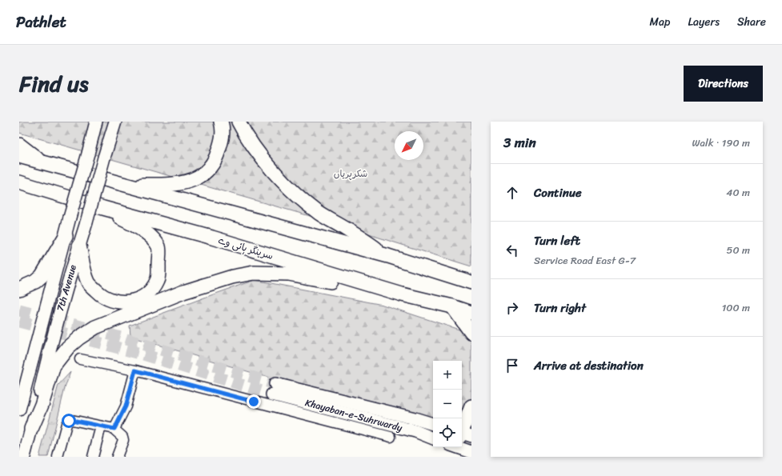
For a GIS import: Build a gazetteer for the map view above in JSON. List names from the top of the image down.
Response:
{
  "streets": {
    "highway": ["سرینگر ہائی وے"],
    "main road": ["7th Avenue", "Khayaban-e-Suhrwardy"]
  },
  "parks": ["شکرپریاں"],
  "north": "bottom left",
  "page": {
    "header": "Pathlet",
    "nav": ["Map", "Layers", "Share"],
    "title": "Find us",
    "buttons": "Directions",
    "heading": ["3 min", "Walk · 190 m"],
    "list": [
      ["Continue", "40 m"],
      ["Turn left", "Service Road East G-7", "50 m"],
      ["Turn right", "100 m"],
      "Arrive at destination"
    ],
    "map_buttons": ["+", "−"]
  }
}
